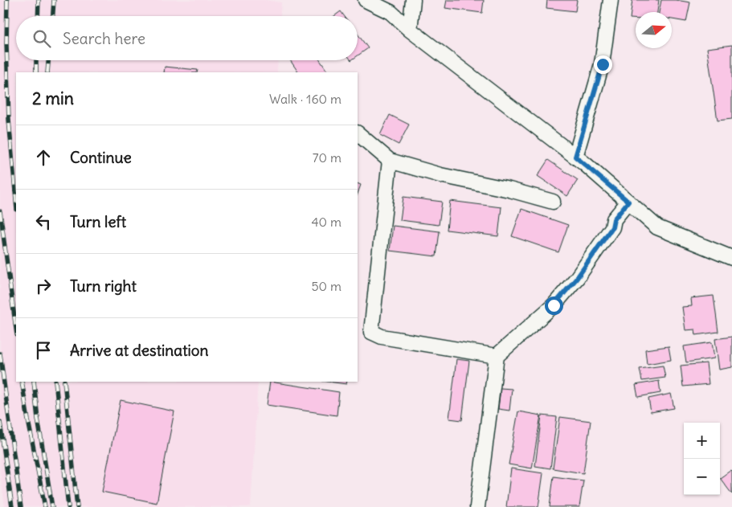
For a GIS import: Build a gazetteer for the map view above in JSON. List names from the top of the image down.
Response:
{
  "north": "right",
  "page": {
    "search": "Search here",
    "heading": ["2 min", "Walk · 160 m"],
    "list": [
      ["Continue", "70 m"],
      ["Turn left", "40 m"],
      ["Turn right", "50 m"],
      "Arrive at destination"
    ],
    "map_buttons": ["+", "−"]
  }
}
